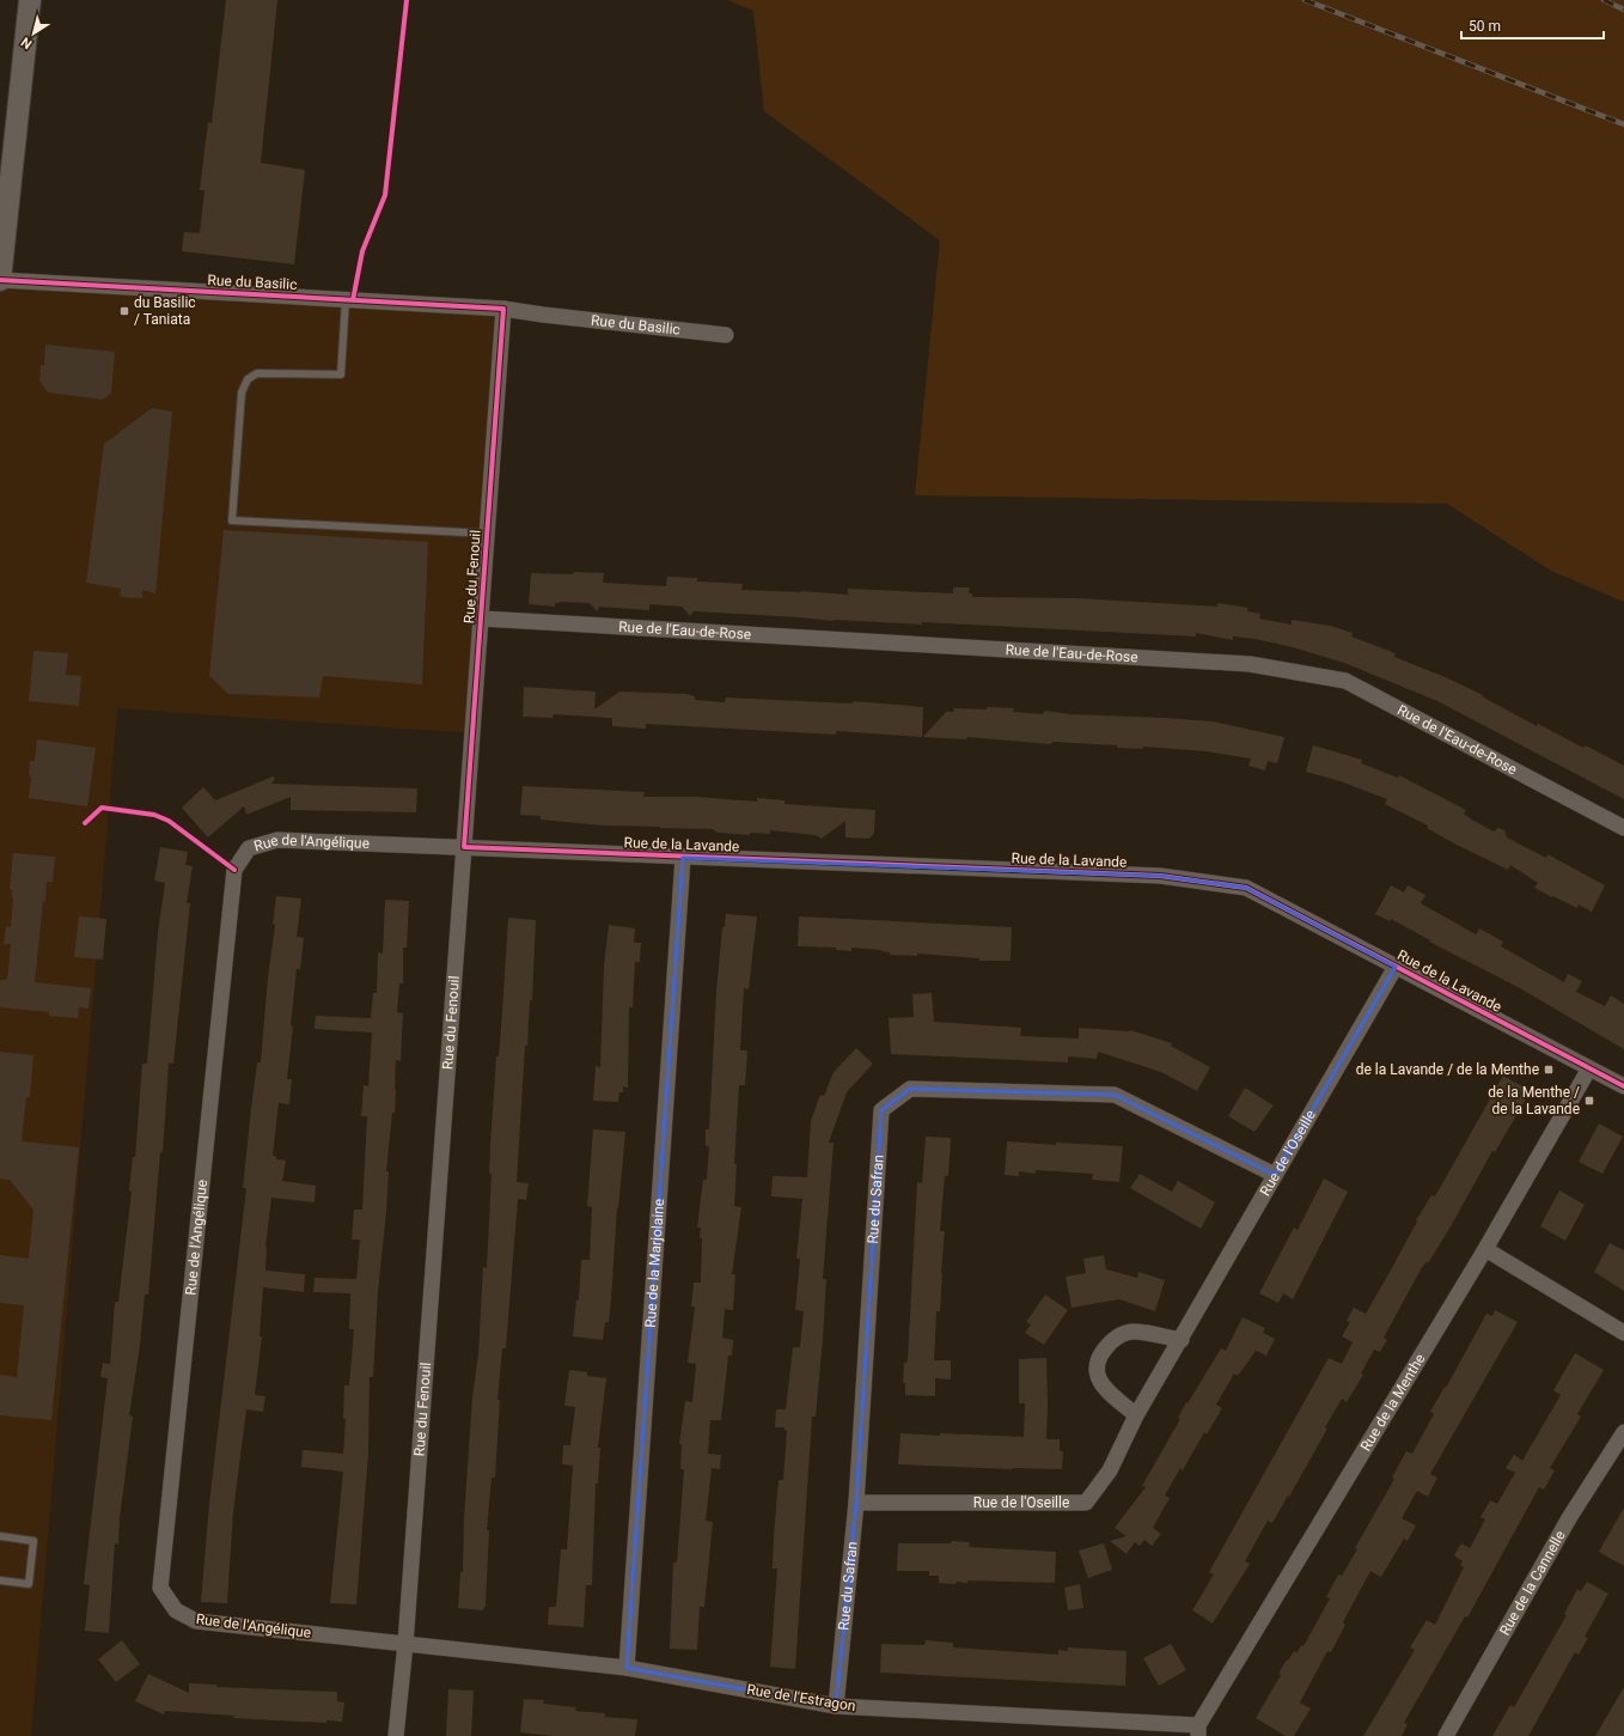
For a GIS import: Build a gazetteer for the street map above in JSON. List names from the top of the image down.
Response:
{
  "streets": {
    "street": [
      "Rue du Basilic",
      "Rue du Fenouil",
      "Rue de l'Eau-de-Rose",
      "Rue de la Lavande",
      "Rue de l'Angélique",
      "Rue de l'Oseille",
      "Rue du Safran",
      "Rue de la Marjolaine",
      "Rue de la Menthe",
      "Rue de la Cannelle",
      "Rue de l'Estragon"
    ]
  },
  "crossings": [
    ["Rue du Basilic", "Rue du Fenouil"],
    ["Rue du Fenouil", "Rue de l'Eau-de-Rose"],
    ["Rue du Fenouil", "Rue de la Lavande"],
    ["Rue du Fenouil", "Rue de l'Angélique"],
    ["Rue du Fenouil", "Rue de l'Estragon"],
    ["Rue de la Lavande", "Rue de l'Angélique"],
    ["Rue de la Lavande", "Rue de l'Oseille"],
    ["Rue de la Lavande", "Rue de la Marjolaine"],
    ["Rue de la Lavande", "Rue de la Menthe"],
    ["Rue de l'Angélique", "Rue de l'Estragon"],
    ["Rue de l'Oseille", "Rue du Safran"],
    ["Rue du Safran", "Rue de l'Estragon"],
    ["Rue de la Marjolaine", "Rue de l'Estragon"],
    ["Rue de la Menthe", "Rue de l'Estragon"]
  ],
  "places": {
    "transit": ["du Basilic / Taniata", "de la Lavande / de la Menthe", "de la Menthe / de la Lavande"]
  },
  "scale_bar": "50 m",
  "north": "bottom left"
}
